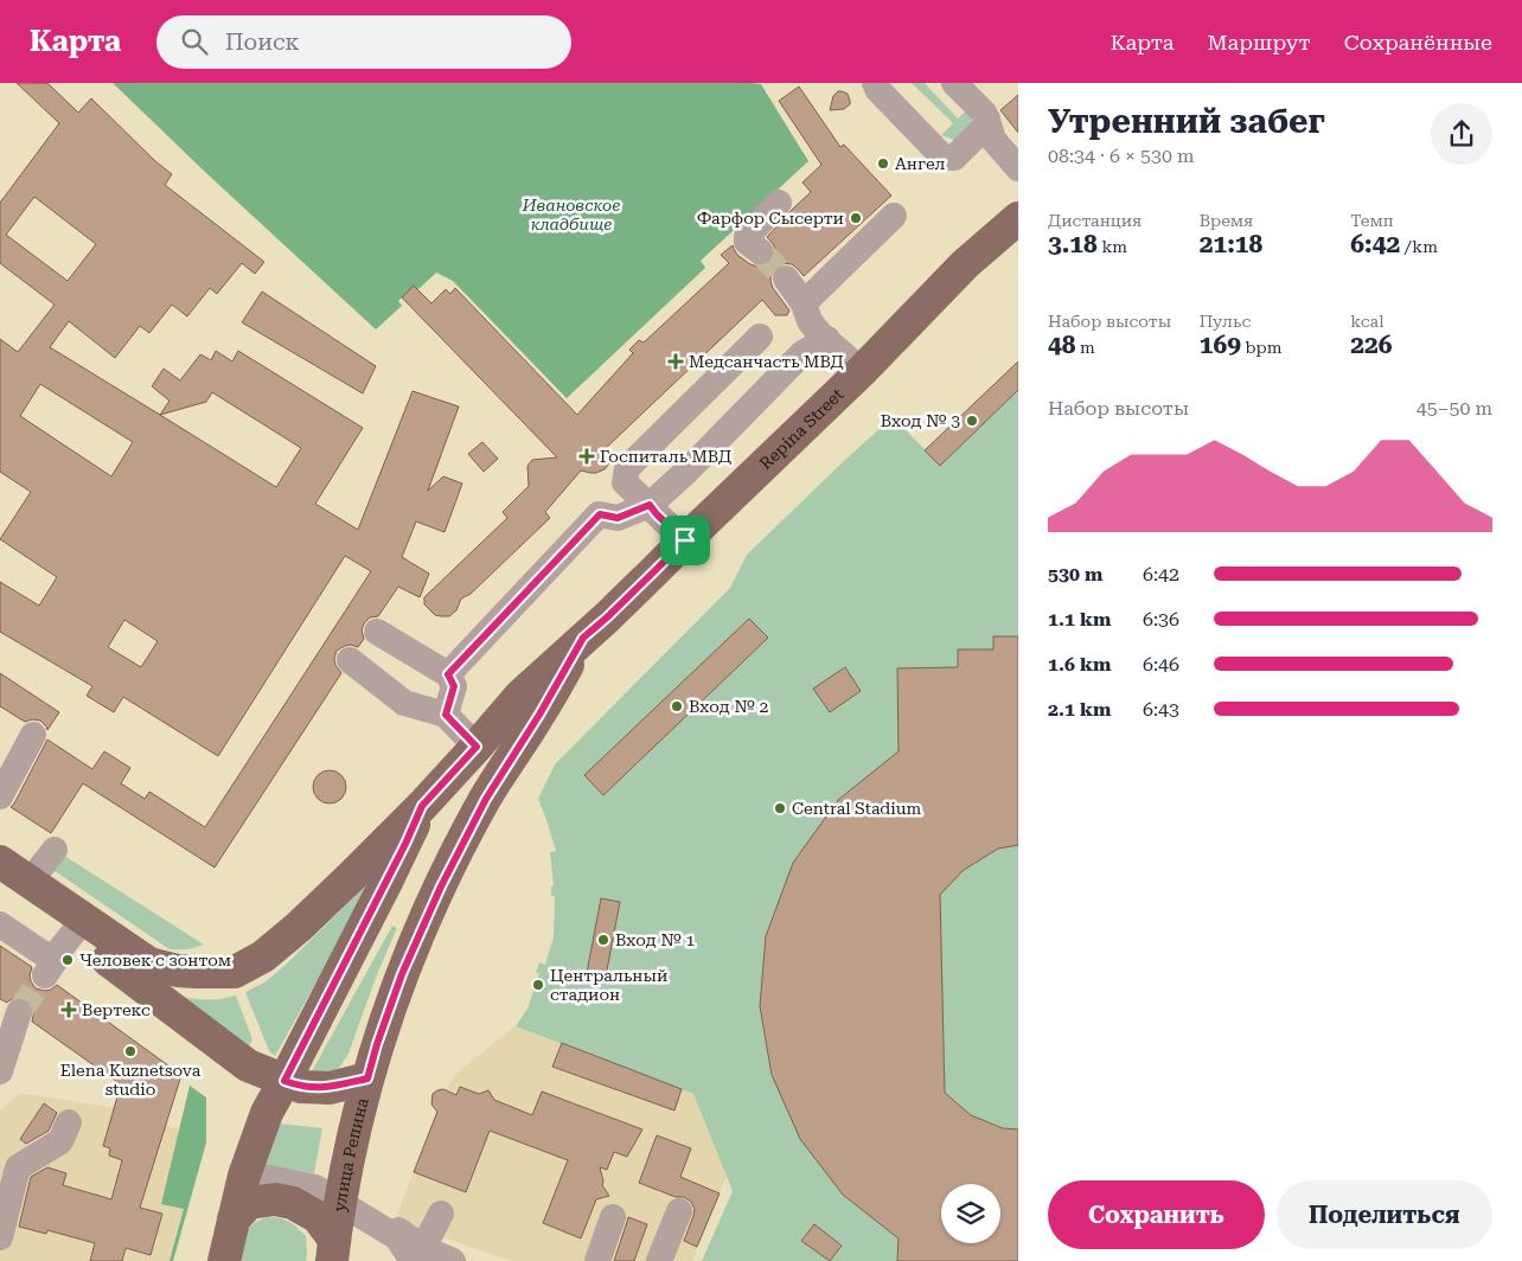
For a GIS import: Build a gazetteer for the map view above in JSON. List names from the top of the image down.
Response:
{
  "streets": {
    "main road": ["Repina Street", "улица Репина"]
  },
  "crossings": [
    ["Repina Street", "улица Репина"]
  ],
  "parks": ["Ивановское кладбище"],
  "places": {
    "other": [
      "Ангел",
      "Фарфор Сысерти",
      "Вход № 3",
      "Вход № 2",
      "Central Stadium",
      "Вход № 1",
      "Человек с зонтом",
      "Центральный стадион",
      "Elena Kuznetsova studio"
    ],
    "health": ["Медсанчасть МВД", "Госпиталь МВД", "Вертекс"]
  },
  "page": {
    "header": "Карта",
    "search": "Поиск",
    "nav": ["Карта", "Маршрут", "Сохранённые"],
    "heading": ["Утренний забег", "08:34 · 6 × 530 m"],
    "stats": [
      ["Дистанция", "3.18 km"],
      ["Время", "21:18"],
      ["Темп", "6:42 /km"],
      ["Набор высоты", "48 m"],
      ["Пульс", "169 bpm"],
      ["kcal", "226"]
    ],
    "chart": ["Набор высоты", "45–50 m"],
    "list": [
      {
        "name": "530 m",
        "note": "6:42"
      },
      {
        "name": "1.1 km",
        "note": "6:36"
      },
      {
        "name": "1.6 km",
        "note": "6:46"
      },
      {
        "name": "2.1 km",
        "note": "6:43"
      }
    ],
    "buttons": ["Сохранить", "Поделиться"]
  }
}
